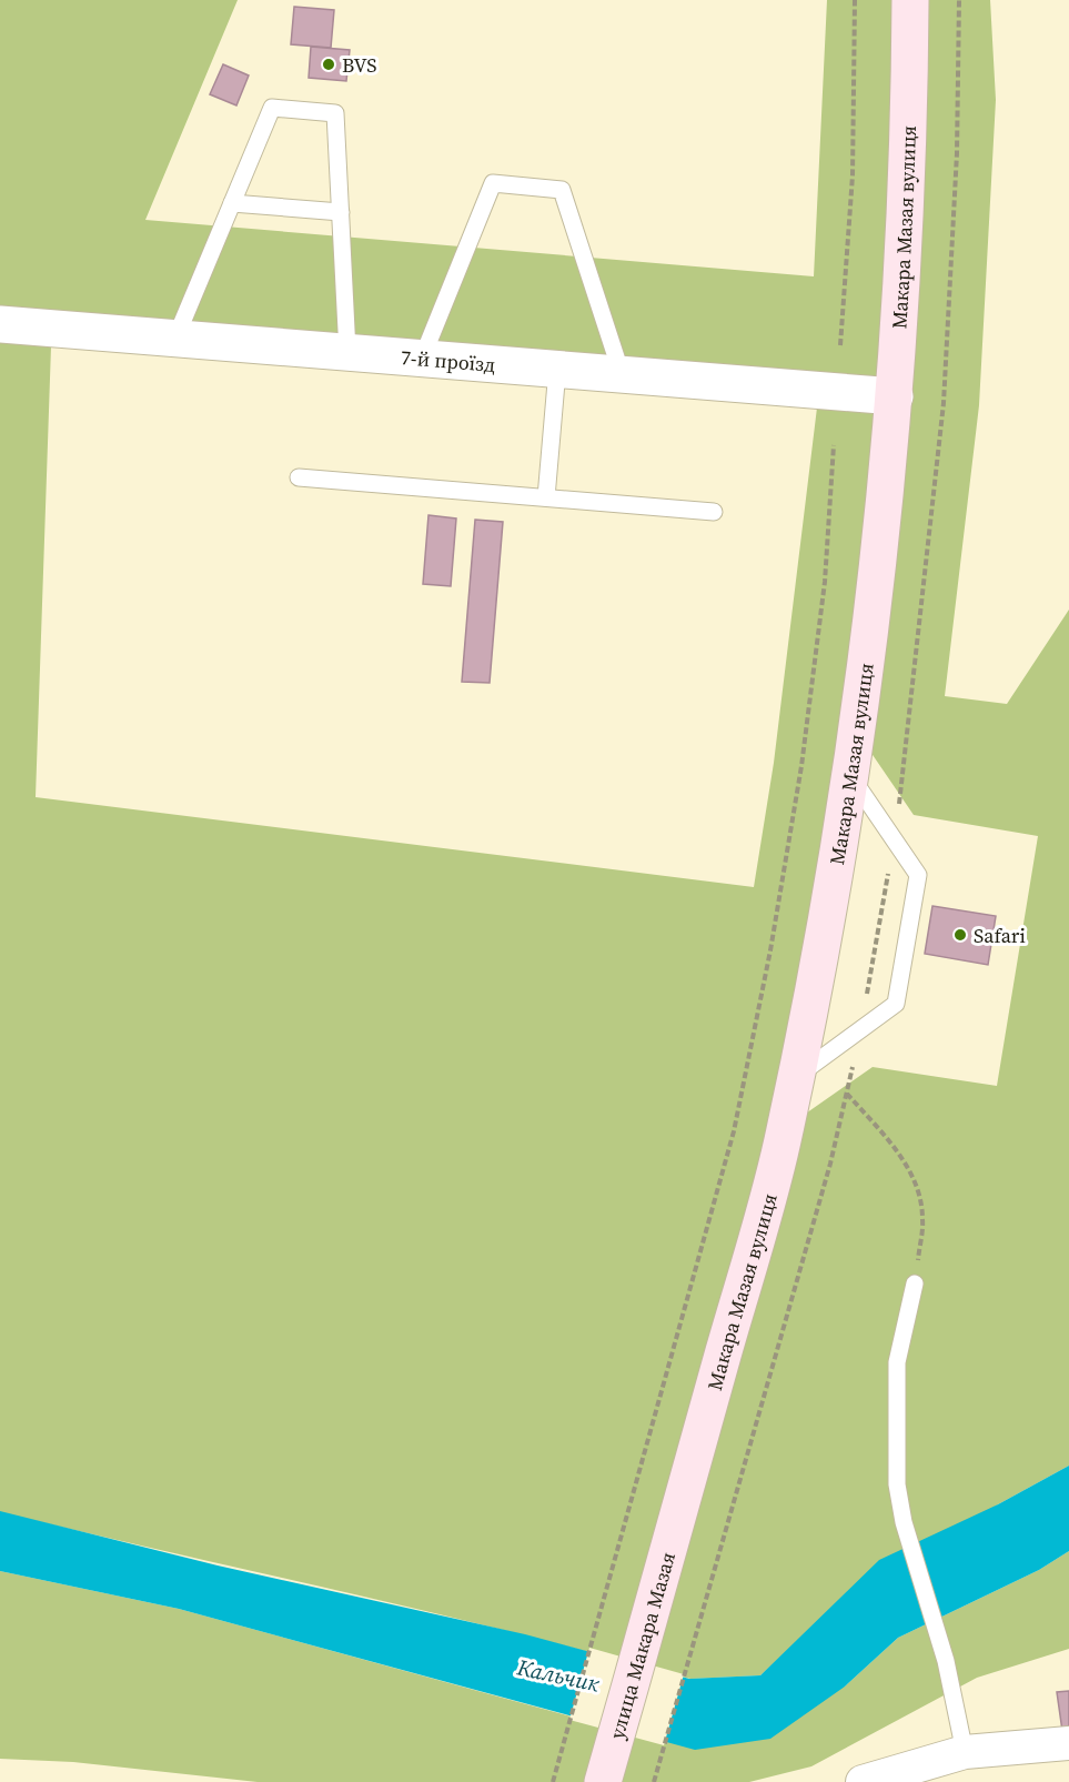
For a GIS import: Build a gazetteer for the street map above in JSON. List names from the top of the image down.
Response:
{
  "streets": {
    "main road": ["Макара Мазая вулиця", "улица Макара Мазая"],
    "street": ["7-й проїзд"]
  },
  "crossings": [
    ["Макара Мазая вулиця", "7-й проїзд"],
    ["Макара Мазая вулиця", "улица Макара Мазая"]
  ],
  "water": ["Кальчик"],
  "places": ["BVS", "Safari"]
}
